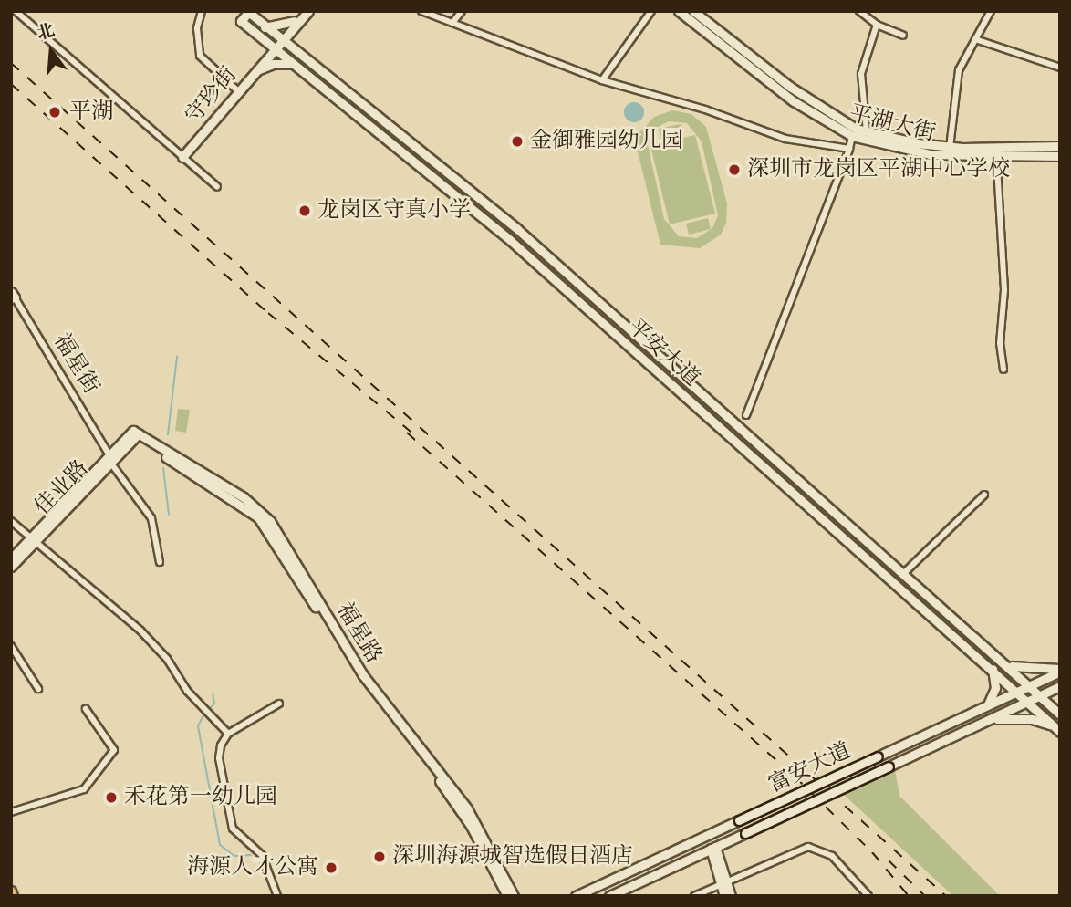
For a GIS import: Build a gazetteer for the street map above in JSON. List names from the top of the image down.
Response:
{
  "streets": {
    "street": [
      "守珍街",
      "平湖大街",
      "平安大道",
      "福星街",
      "佳业路",
      "福星路",
      "富安大道"
    ]
  },
  "crossings": [
    ["守珍街", "平安大道"],
    ["平安大道", "富安大道"],
    ["福星街", "佳业路"],
    ["佳业路", "福星路"]
  ],
  "places": [
    "平湖",
    "金御雅园幼儿园",
    "深圳市龙岗区平湖中心学校",
    "龙岗区守真小学",
    "禾花第一幼儿园",
    "深圳海源城智选假日酒店",
    "海源人才公寓"
  ],
  "north": "top"
}
